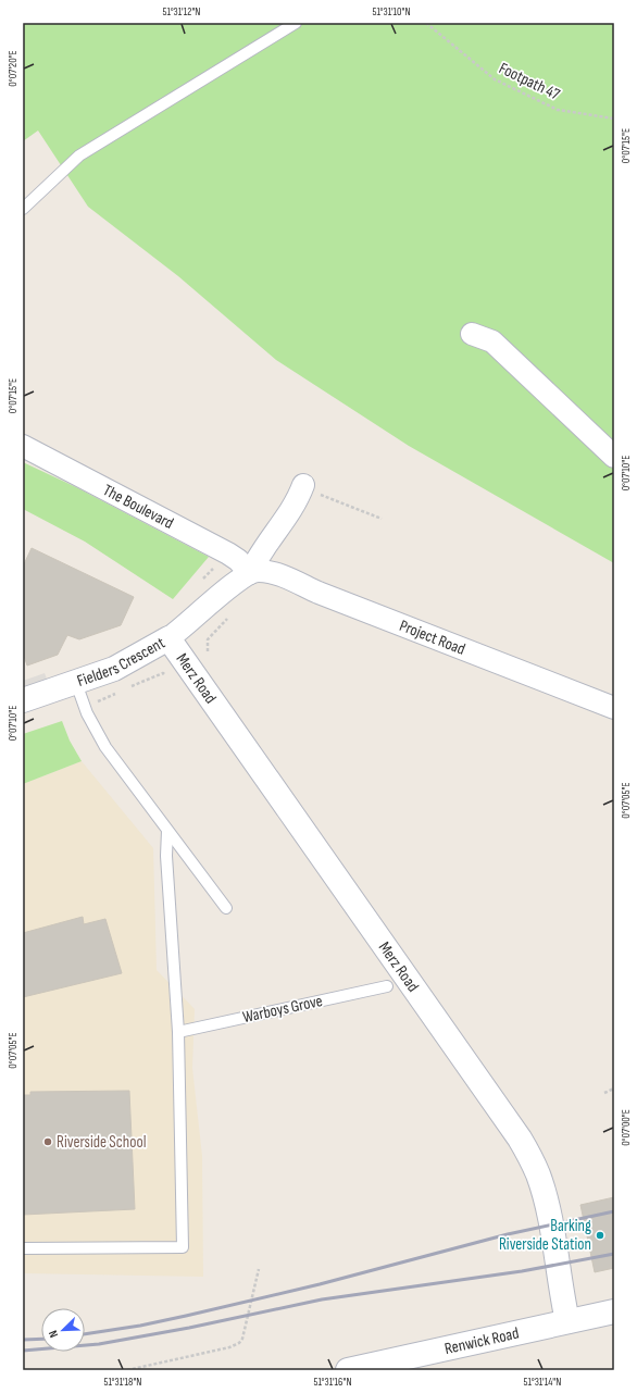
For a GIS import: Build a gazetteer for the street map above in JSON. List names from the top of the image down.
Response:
{
  "streets": {
    "street": [
      "The Boulevard",
      "Project Road",
      "Fielders Crescent",
      "Merz Road",
      "Renwick Road"
    ],
    "lane": ["Warboys Grove"],
    "path": ["Footpath 47"]
  },
  "crossings": [
    ["The Boulevard", "Project Road"],
    ["The Boulevard", "Fielders Crescent"],
    ["Project Road", "Fielders Crescent"],
    ["Fielders Crescent", "Merz Road"],
    ["Merz Road", "Renwick Road"]
  ],
  "places": ["Riverside School", "Barking Riverside Station"],
  "north": "bottom left",
  "coordinates": [
    "51°31'12\"N",
    "51°31'10\"N",
    "0°07'20\"E",
    "0°07'15\"E",
    "0°07'10\"E",
    "0°07'05\"E",
    "0°07'00\"E",
    "51°31'18\"N",
    "51°31'16\"N",
    "51°31'14\"N"
  ]
}
